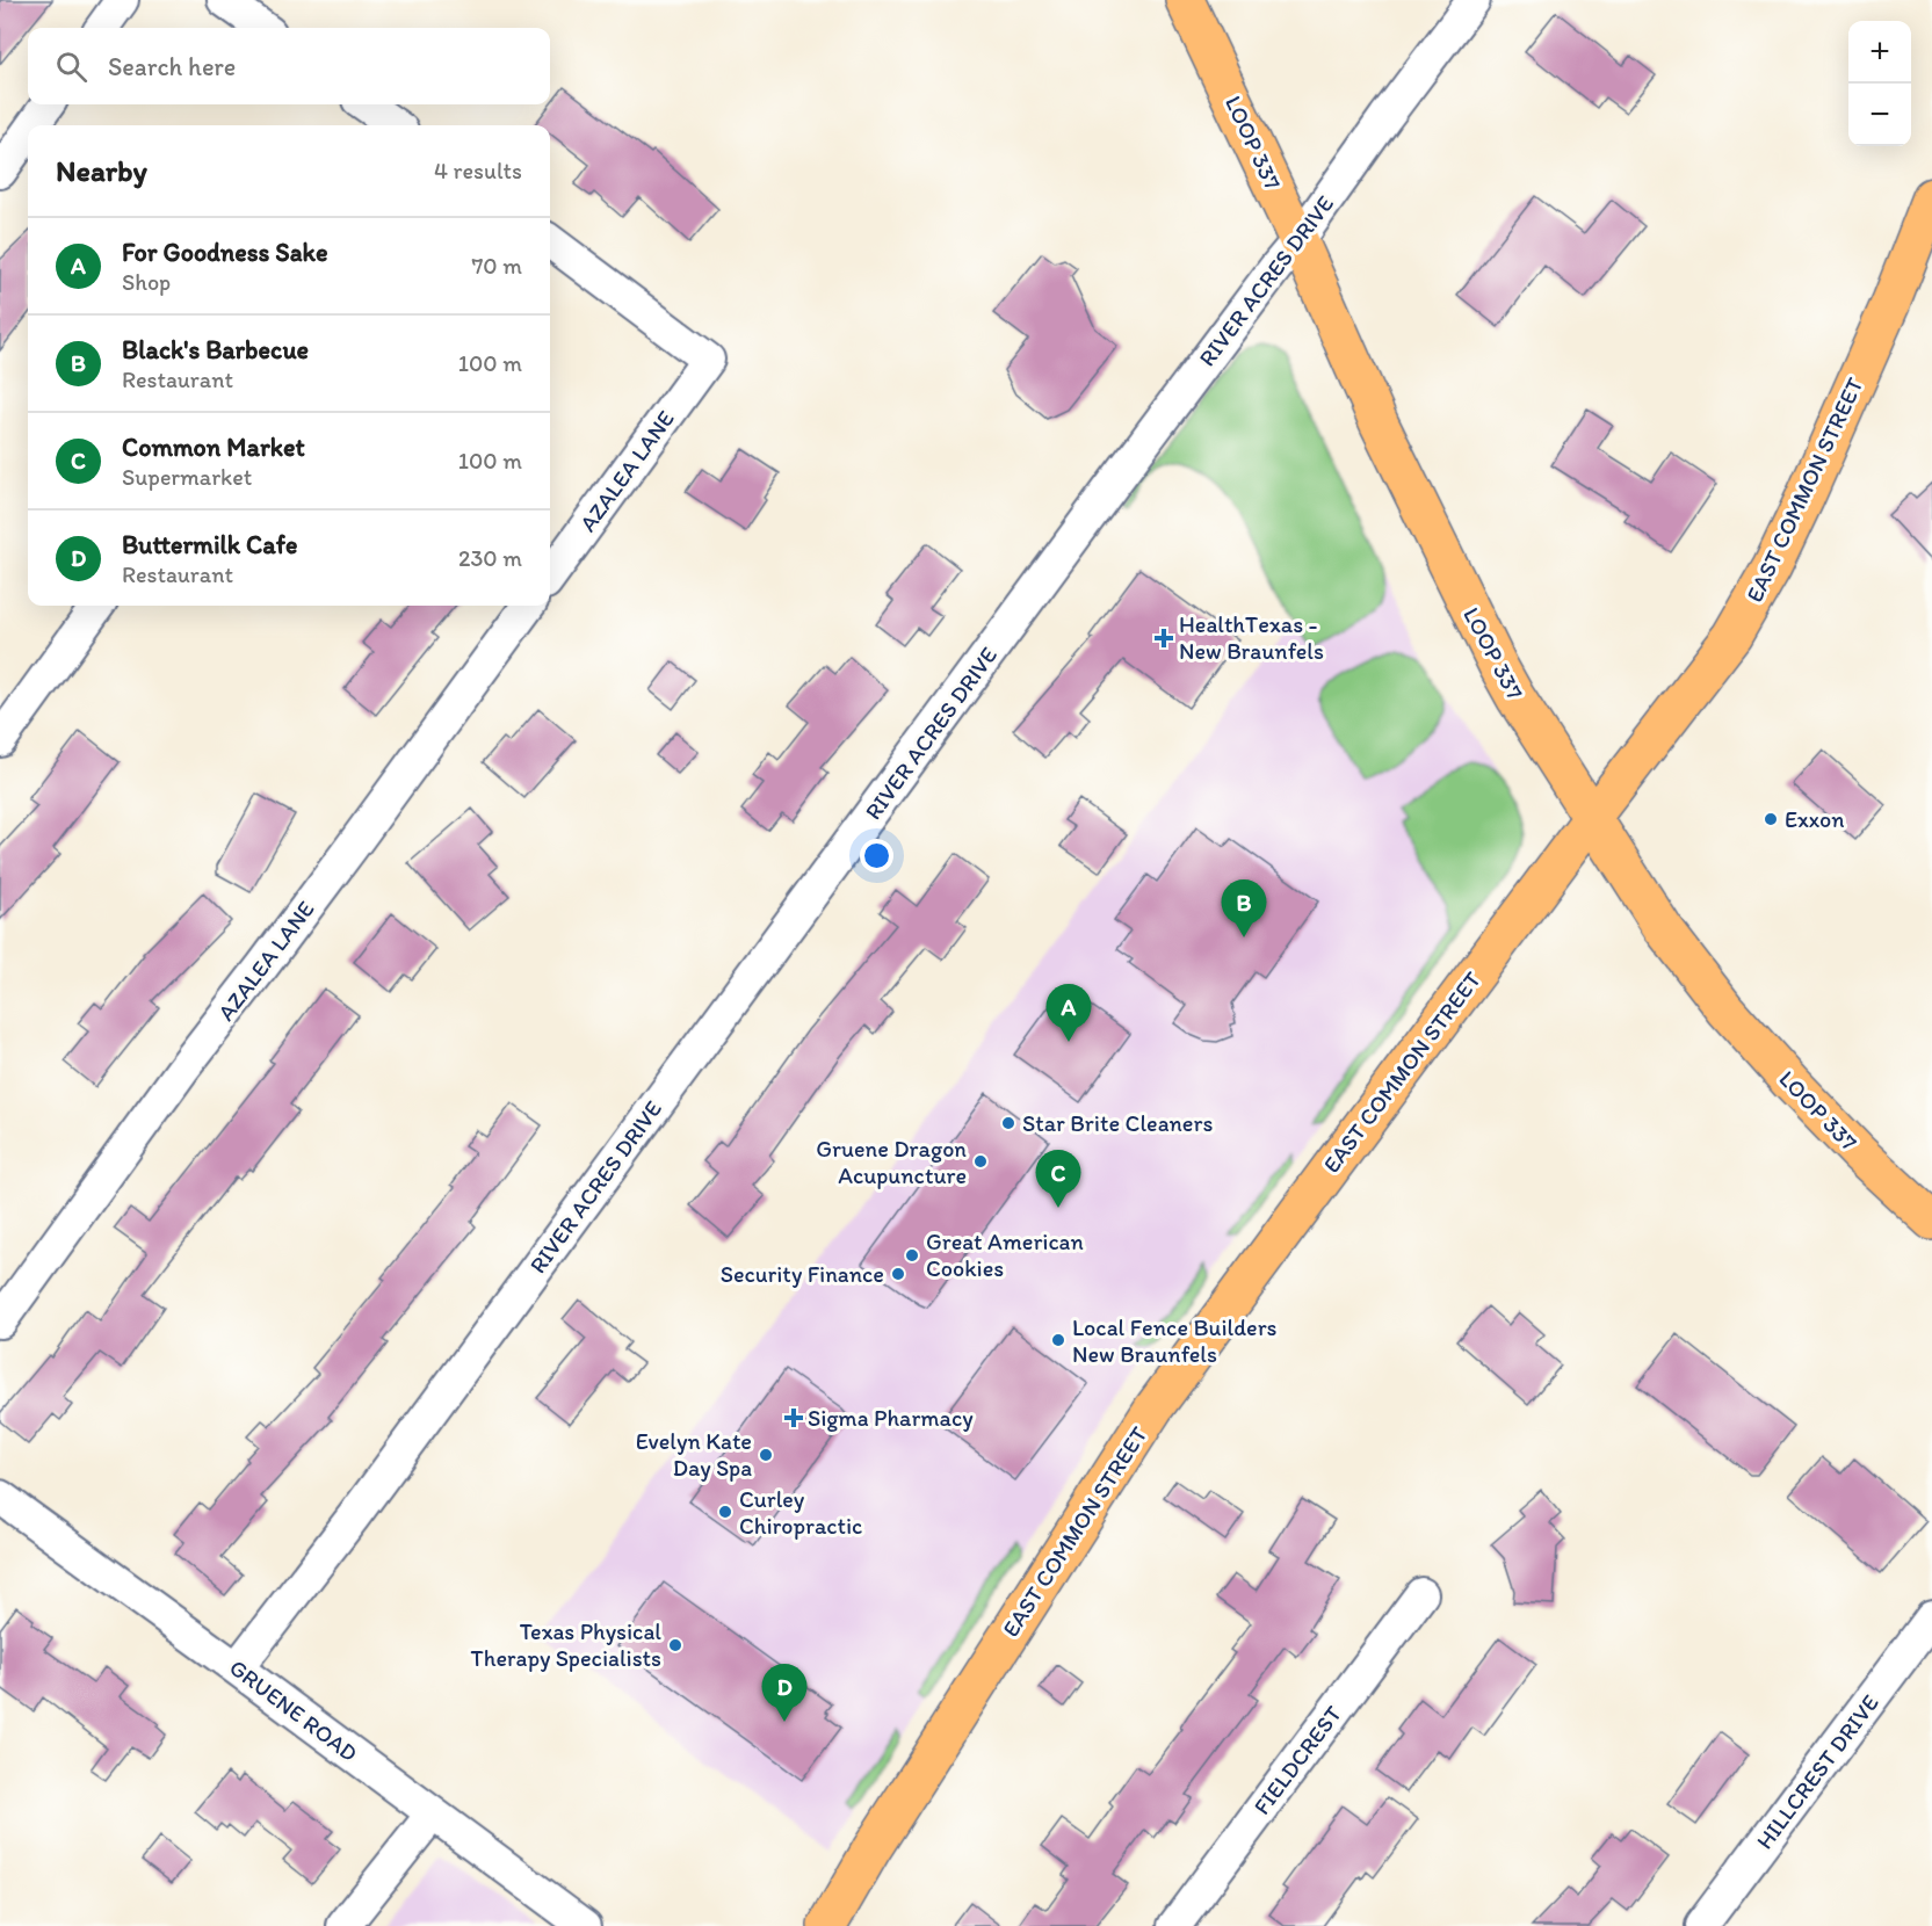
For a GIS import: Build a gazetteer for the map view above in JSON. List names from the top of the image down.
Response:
{
  "streets": {
    "main road": ["LOOP 337", "EAST COMMON STREET"],
    "street": [
      "RIVER ACRES DRIVE",
      "AZALEA LANE",
      "GRUENE ROAD",
      "FIELDCREST",
      "HILLCREST DRIVE"
    ]
  },
  "crossings": [
    ["LOOP 337", "RIVER ACRES DRIVE"],
    ["LOOP 337", "EAST COMMON STREET"],
    ["RIVER ACRES DRIVE", "GRUENE ROAD"]
  ],
  "places": {
    "health": ["HealthTexas - New Braunfels", "Sigma Pharmacy"],
    "other": [
      "Exxon",
      "Star Brite Cleaners",
      "Gruene Dragon Acupuncture",
      "Great American Cookies",
      "Security Finance",
      "Local Fence Builders New Braunfels",
      "Evelyn Kate Day Spa",
      "Curley Chiropractic",
      "Texas Physical Therapy Specialists"
    ]
  },
  "page": {
    "map_buttons": ["+", "−"],
    "search": "Search here",
    "heading": ["Nearby", "4 results"],
    "list": [
      {
        "mark": "A",
        "name": "For Goodness Sake",
        "note": "Shop",
        "value": "70 m"
      },
      {
        "mark": "B",
        "name": "Black's Barbecue",
        "note": "Restaurant",
        "value": "100 m"
      },
      {
        "mark": "C",
        "name": "Common Market",
        "note": "Supermarket",
        "value": "100 m"
      },
      {
        "mark": "D",
        "name": "Buttermilk Cafe",
        "note": "Restaurant",
        "value": "230 m"
      }
    ],
    "pins": [
      "B",
      "A",
      "C",
      "D"
    ]
  }
}
